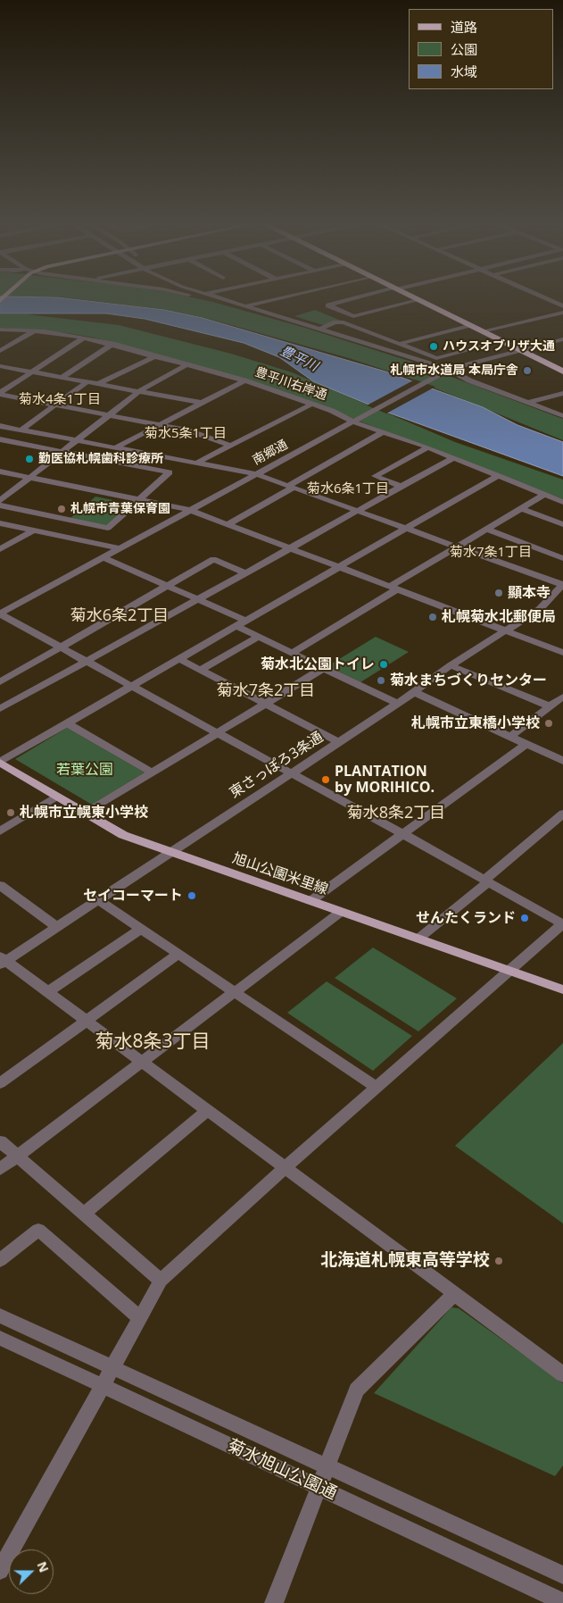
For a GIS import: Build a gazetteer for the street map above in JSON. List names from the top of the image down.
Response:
{
  "streets": {
    "main road": ["旭山公園米里線"],
    "street": [
      "豊平川右岸通",
      "南郷通",
      "東さっぽろ3条通",
      "菊水旭山公園通"
    ]
  },
  "crossings": [
    ["豊平川右岸通", "南郷通"],
    ["東さっぽろ3条通", "旭山公園米里線"]
  ],
  "districts": [
    "菊水4条1丁目",
    "菊水5条1丁目",
    "菊水6条1丁目",
    "菊水7条1丁目",
    "菊水6条2丁目",
    "菊水7条2丁目",
    "菊水8条2丁目",
    "菊水8条3丁目"
  ],
  "water": ["豊平川"],
  "parks": ["若葉公園"],
  "places": [
    "ハウスオブリザ大通",
    "札幌市水道局 本局庁舎",
    "勤医協札幌歯科診療所",
    "札幌市青葉保育園",
    "顯本寺",
    "札幌菊水北郵便局",
    "菊水北公園トイレ",
    "菊水まちづくりセンター",
    "札幌市立東橋小学校",
    "PLANTATION by MORIHICO.",
    "札幌市立幌東小学校",
    "セイコーマート",
    "せんたくランド",
    "北海道札幌東高等学校"
  ],
  "legend": ["道路", "公園", "水域"],
  "north": "right"
}
